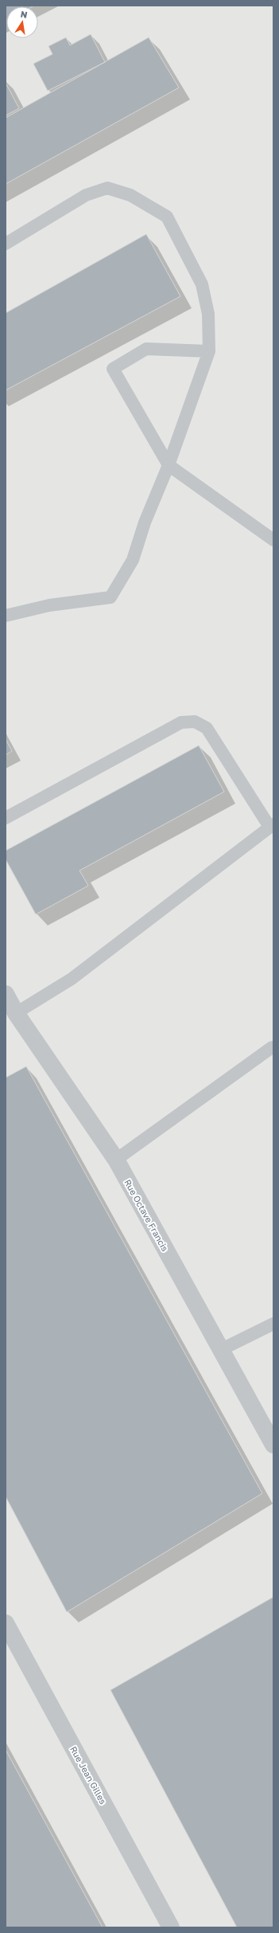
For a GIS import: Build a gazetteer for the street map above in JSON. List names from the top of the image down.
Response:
{
  "streets": {
    "street": ["Rue Octave Francis", "Rue Jean Gilles"]
  },
  "north": "top"
}
